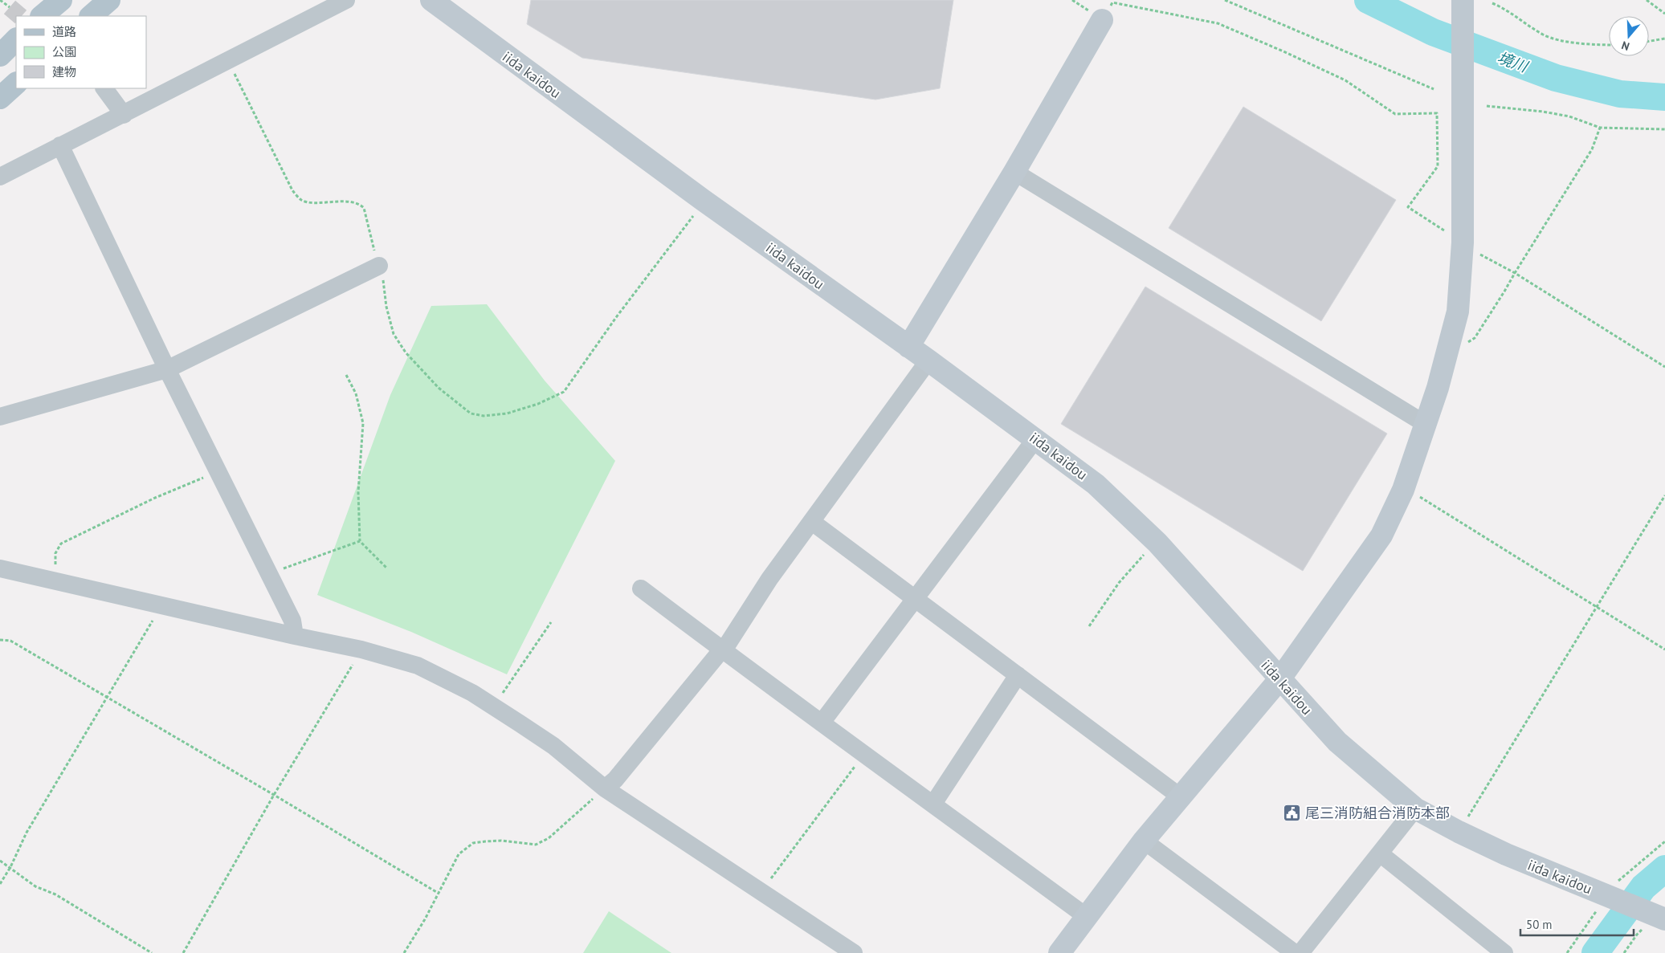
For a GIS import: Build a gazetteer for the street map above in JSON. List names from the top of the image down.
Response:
{
  "streets": {
    "main road": ["iida kaidou"]
  },
  "water": ["境川"],
  "places": {
    "public building": ["尾三消防組合消防本部"]
  },
  "legend": ["道路", "公園", "建物"],
  "scale_bar": "50 m",
  "north": "bottom"
}
